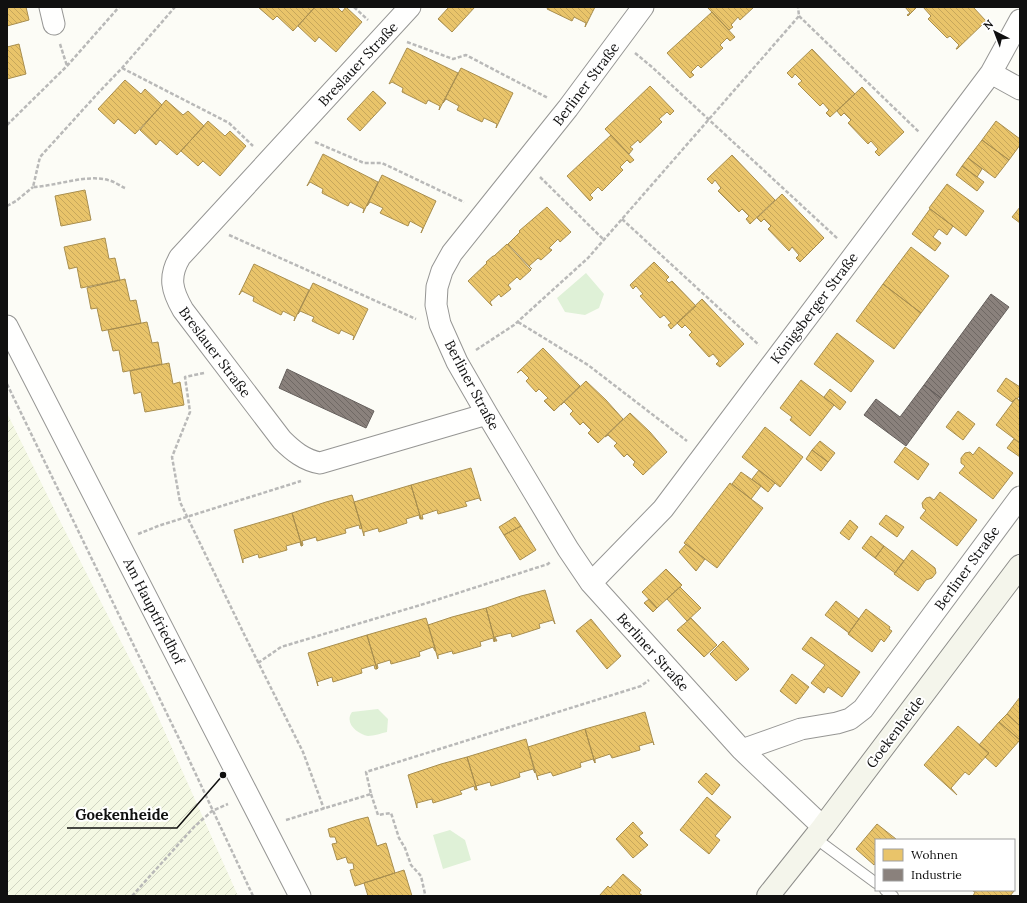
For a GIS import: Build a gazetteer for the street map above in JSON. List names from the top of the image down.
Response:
{
  "streets": {
    "main road": ["Goekenheide"],
    "street": [
      "Breslauer Straße",
      "Berliner Straße",
      "Königsberger Straße",
      "Am Hauptfriedhof"
    ]
  },
  "crossings": [
    ["Berliner Straße", "Königsberger Straße"],
    ["Berliner Straße", "Goekenheide"]
  ],
  "places": ["Goekenheide"],
  "legend": ["Wohnen", "Industrie"],
  "north": "top left"
}
